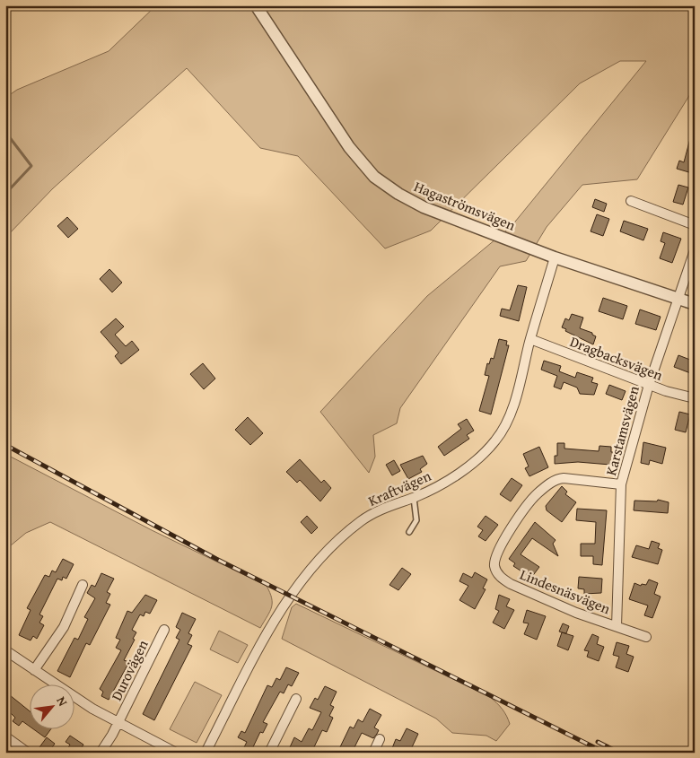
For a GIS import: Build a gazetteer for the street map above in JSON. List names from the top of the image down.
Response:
{
  "streets": {
    "street": [
      "Hagaströmsvägen",
      "Dragbacksvägen",
      "Karstamsvägen",
      "Kraftvägen",
      "Lindesnäsvägen",
      "Durovägen"
    ]
  },
  "crossings": [
    ["Hagaströmsvägen", "Karstamsvägen"],
    ["Hagaströmsvägen", "Kraftvägen"],
    ["Dragbacksvägen", "Karstamsvägen"],
    ["Dragbacksvägen", "Kraftvägen"],
    ["Karstamsvägen", "Lindesnäsvägen"]
  ],
  "north": "top right"
}
